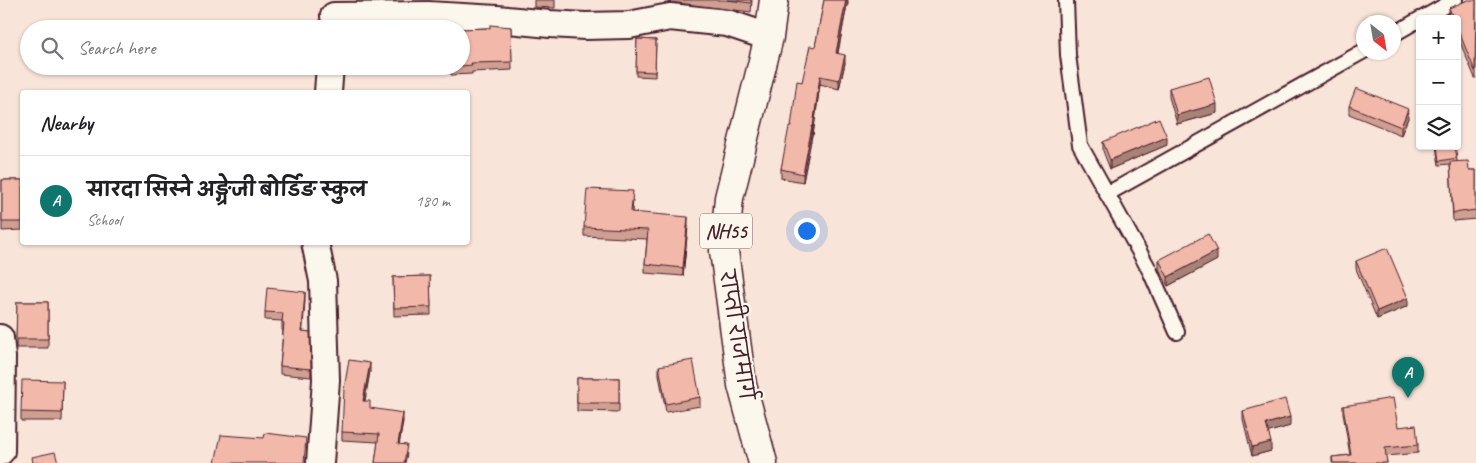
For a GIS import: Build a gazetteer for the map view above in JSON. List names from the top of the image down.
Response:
{
  "streets": {
    "main road": ["NH55", "राप्ती राजमार्ग"]
  },
  "north": "bottom right",
  "page": {
    "map_buttons": ["+", "−"],
    "search": "Search here",
    "heading": "Nearby",
    "list": [
      {
        "mark": "A",
        "name": "सारदा सिस्ने अङ्ग्रेजी बोर्डिङ स्कुल",
        "note": "School",
        "value": "180 m"
      }
    ],
    "pins": "A"
  }
}
